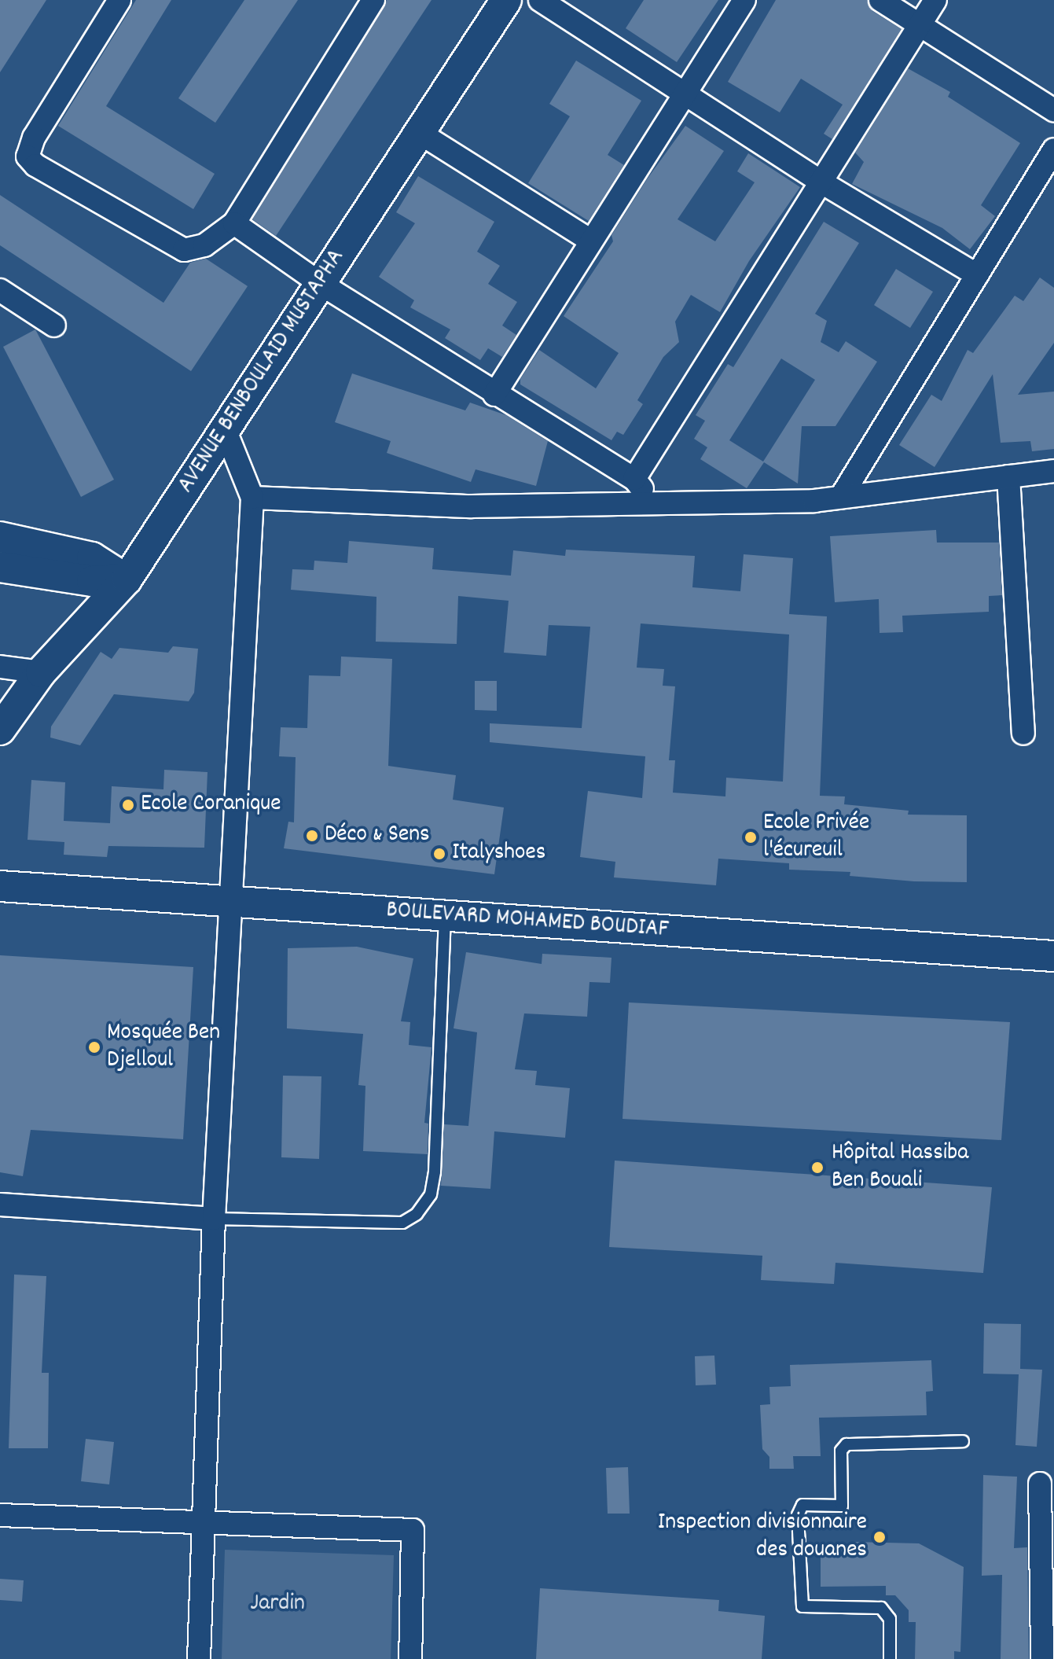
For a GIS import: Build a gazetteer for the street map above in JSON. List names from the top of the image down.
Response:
{
  "streets": {
    "main road": ["AVENUE BENBOULAID MUSTAPHA", "BOULEVARD MOHAMED BOUDIAF"]
  },
  "parks": ["Jardin"],
  "places": [
    "Ecole Coranique",
    "Déco & Sens",
    "Ecole Privée l'écureuil",
    "Italyshoes",
    "Mosquée Ben Djelloul",
    "Hôpital Hassiba Ben Bouali",
    "Inspection divisionnaire des douanes"
  ]
}
